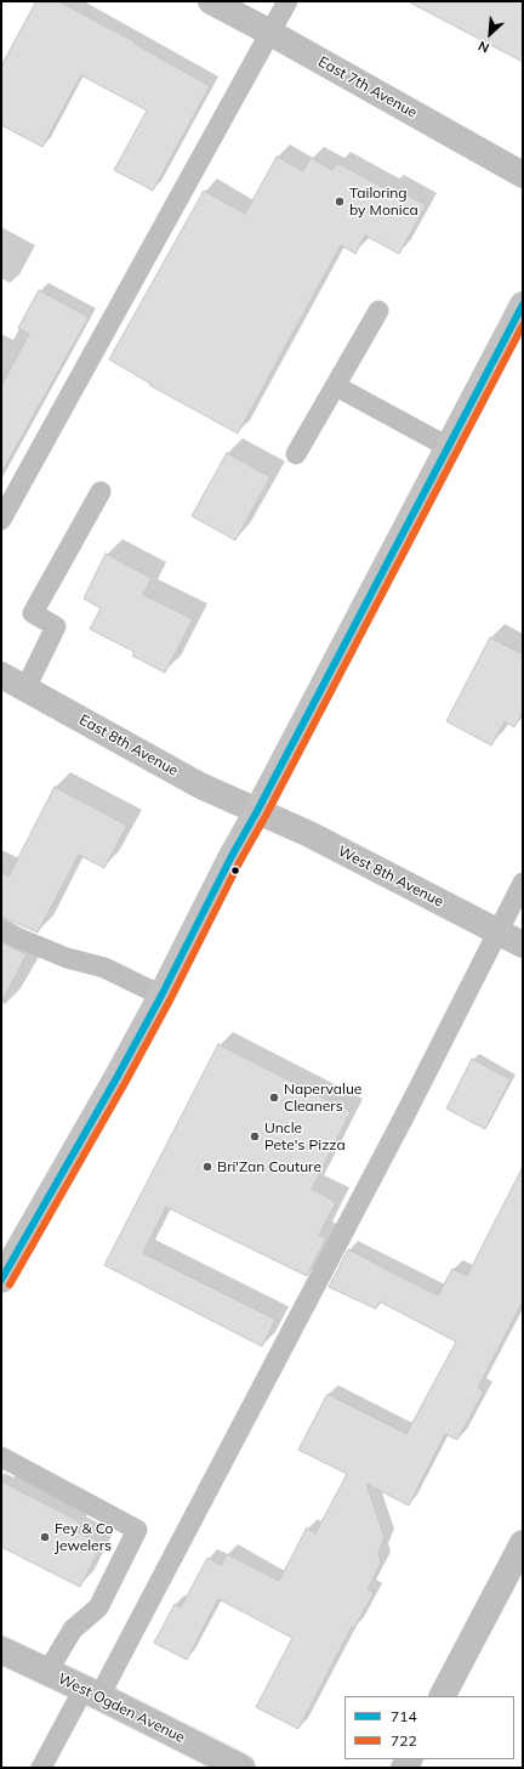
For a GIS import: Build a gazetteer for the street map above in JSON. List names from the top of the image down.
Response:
{
  "streets": {
    "main road": ["West Ogden Avenue"],
    "street": ["East 7th Avenue", "East 8th Avenue", "West 8th Avenue"]
  },
  "crossings": [
    ["East 8th Avenue", "West 8th Avenue"]
  ],
  "places": [
    "Tailoring by Monica",
    "Napervalue Cleaners",
    "Uncle Pete's Pizza",
    "Bri'Zan Couture",
    "Fey & Co Jewelers"
  ],
  "lines": ["transit line 714", "transit line 722"],
  "legend": ["714", "722"],
  "north": "bottom left"
}
